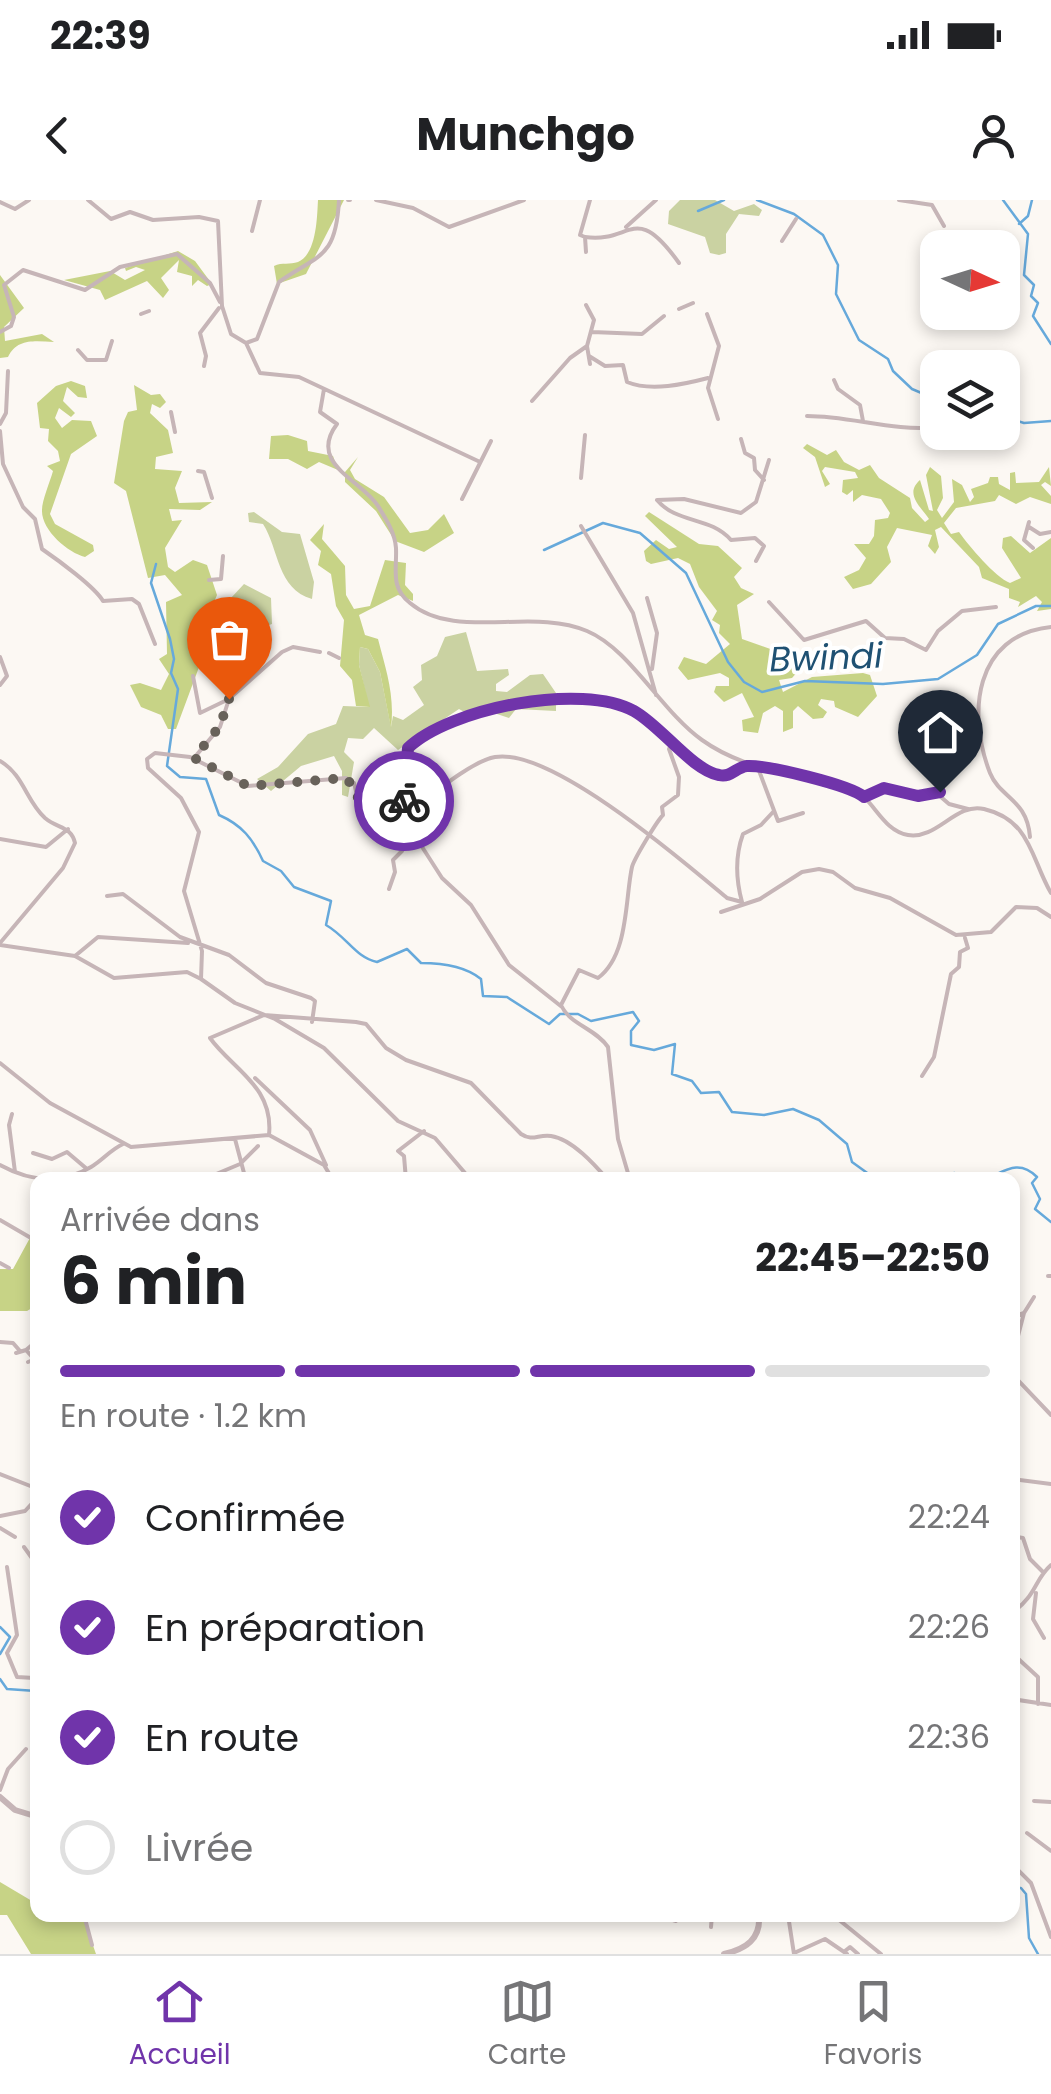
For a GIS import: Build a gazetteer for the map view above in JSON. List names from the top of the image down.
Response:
{
  "water": ["Bwindi"],
  "north": "right",
  "page": {
    "status": "22:39",
    "header": "Munchgo",
    "heading": ["6 min", "Arrivée dans", "22:45–22:50"],
    "bar": "En route · 1.2 km",
    "list": [
      ["Confirmée", "22:24"],
      ["En préparation", "22:26"],
      ["En route", "22:36"],
      "Livrée"
    ],
    "tabs": ["Accueil", "Carte", "Favoris"]
  }
}
